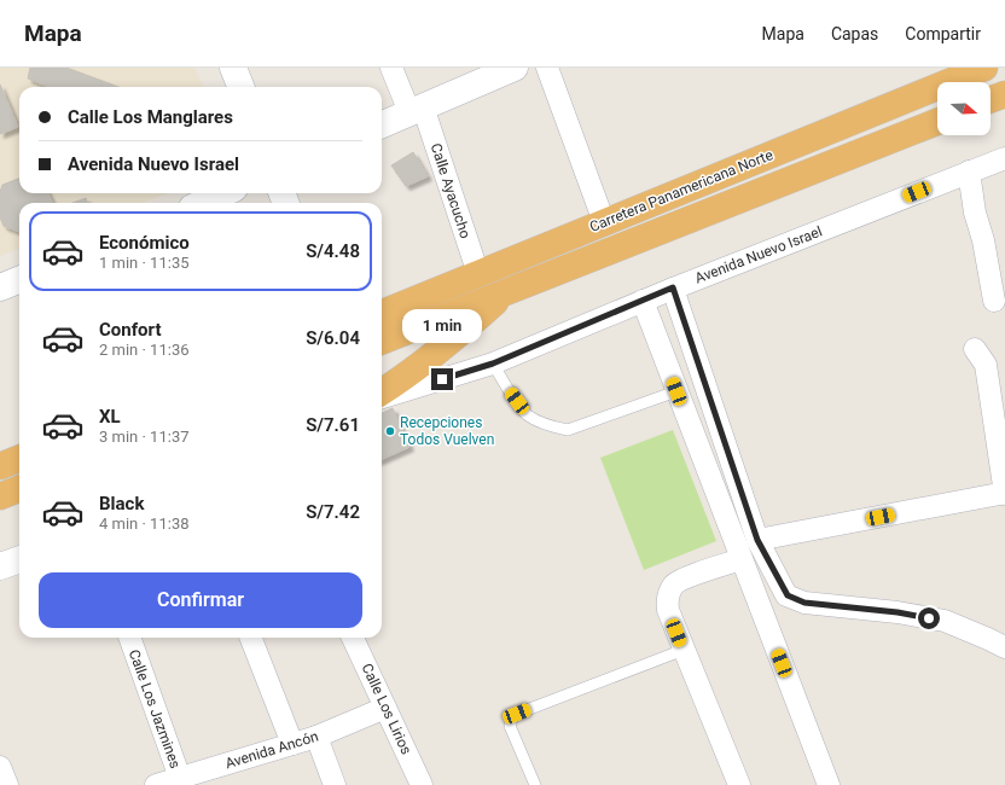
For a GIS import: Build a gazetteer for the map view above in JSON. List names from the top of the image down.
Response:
{
  "streets": {
    "highway": ["Carretera Panamericana Norte"],
    "street": [
      "Calle Ayacucho",
      "Avenida Nuevo Israel",
      "Calle Los Jazmines",
      "Calle Los Lirios",
      "Avenida Ancón"
    ]
  },
  "crossings": [
    ["Calle Ayacucho", "Carretera Panamericana Norte"],
    ["Calle Los Jazmines", "Avenida Ancón"],
    ["Calle Los Lirios", "Avenida Ancón"]
  ],
  "places": ["Recepciones Todos Vuelven"],
  "north": "right",
  "page": {
    "header": "Mapa",
    "nav": ["Mapa", "Capas", "Compartir"],
    "banner": ["Calle Los Manglares", "Avenida Nuevo Israel"],
    "list": [
      {
        "name": "Económico",
        "note": "1 min · 11:35",
        "value": "S/4.48"
      },
      {
        "name": "Confort",
        "note": "2 min · 11:36",
        "value": "S/6.04"
      },
      {
        "name": "XL",
        "note": "3 min · 11:37",
        "value": "S/7.61"
      },
      {
        "name": "Black",
        "note": "4 min · 11:38",
        "value": "S/7.42"
      }
    ],
    "bubble": "1 min",
    "buttons": "Confirmar"
  }
}
